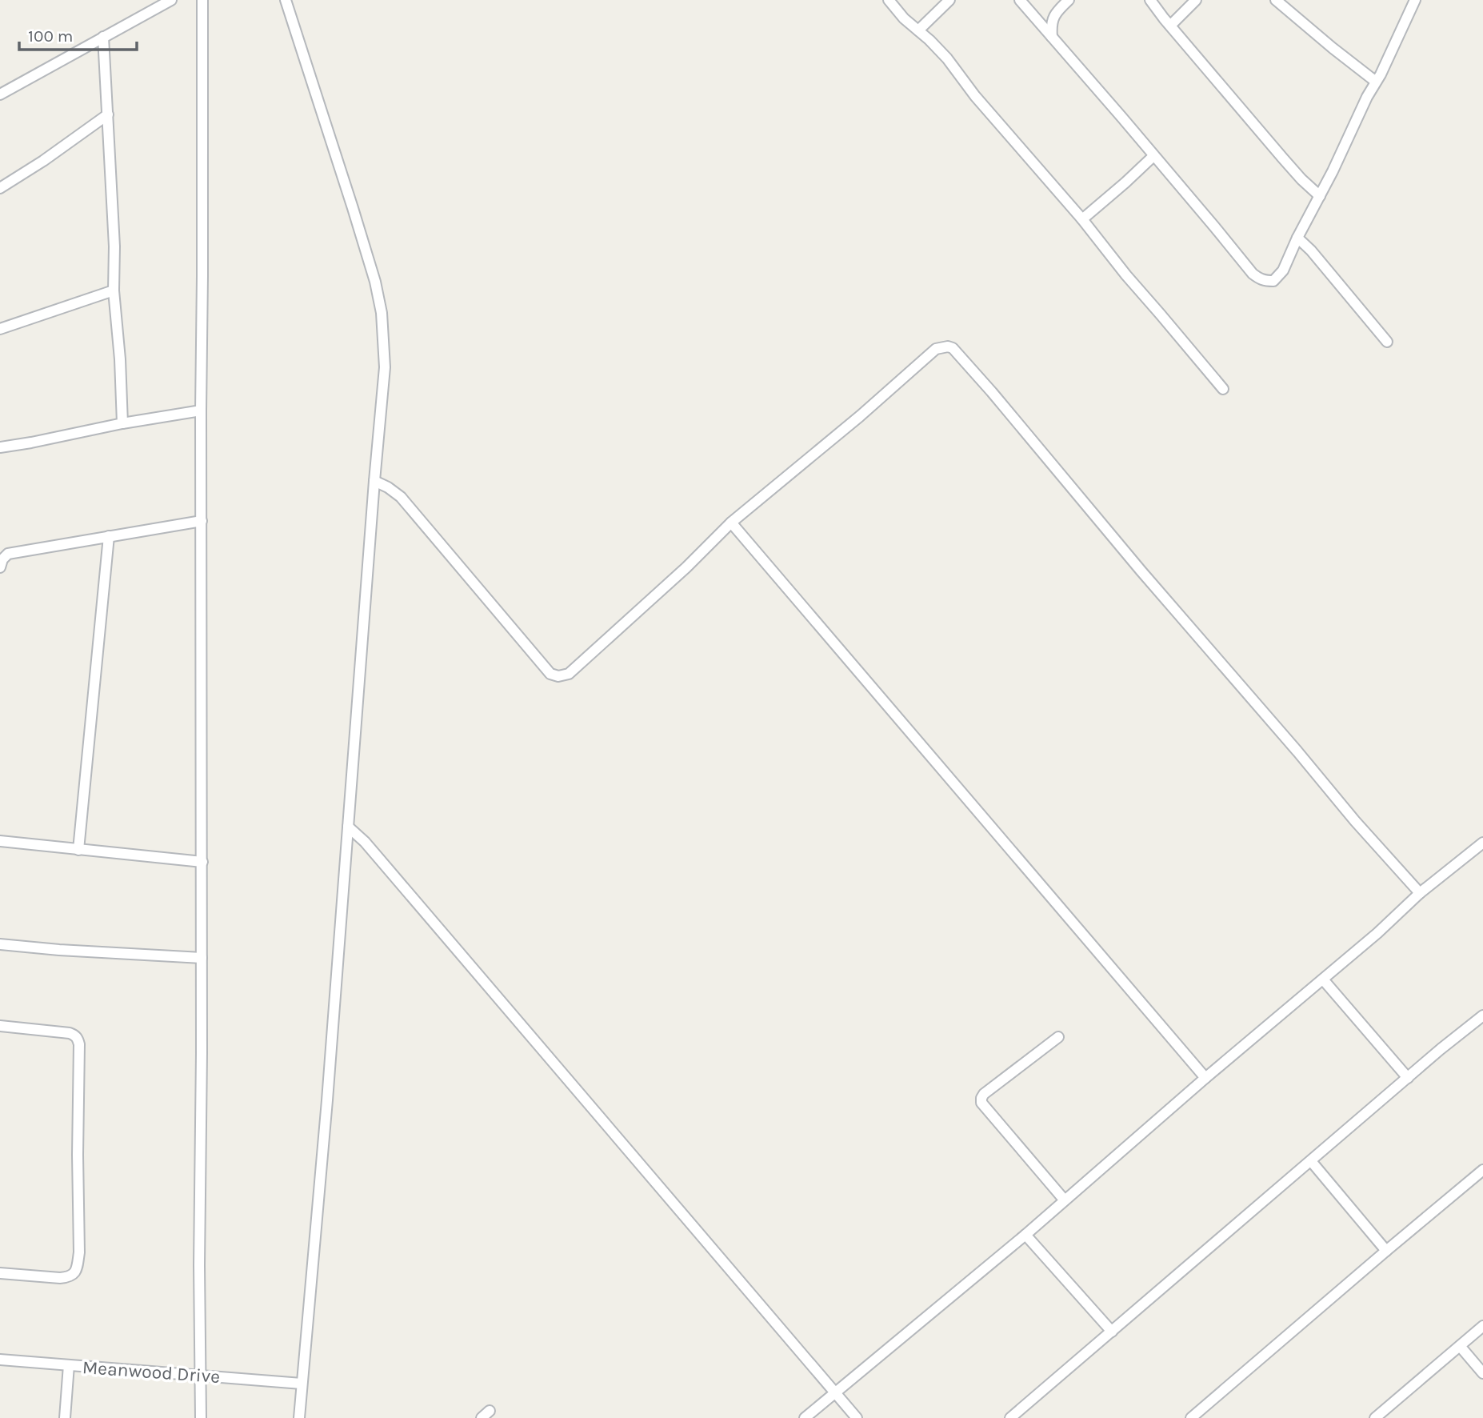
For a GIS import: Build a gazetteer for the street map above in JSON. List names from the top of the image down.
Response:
{
  "streets": {
    "street": ["Meanwood Drive"]
  },
  "scale_bar": "100 m"
}
